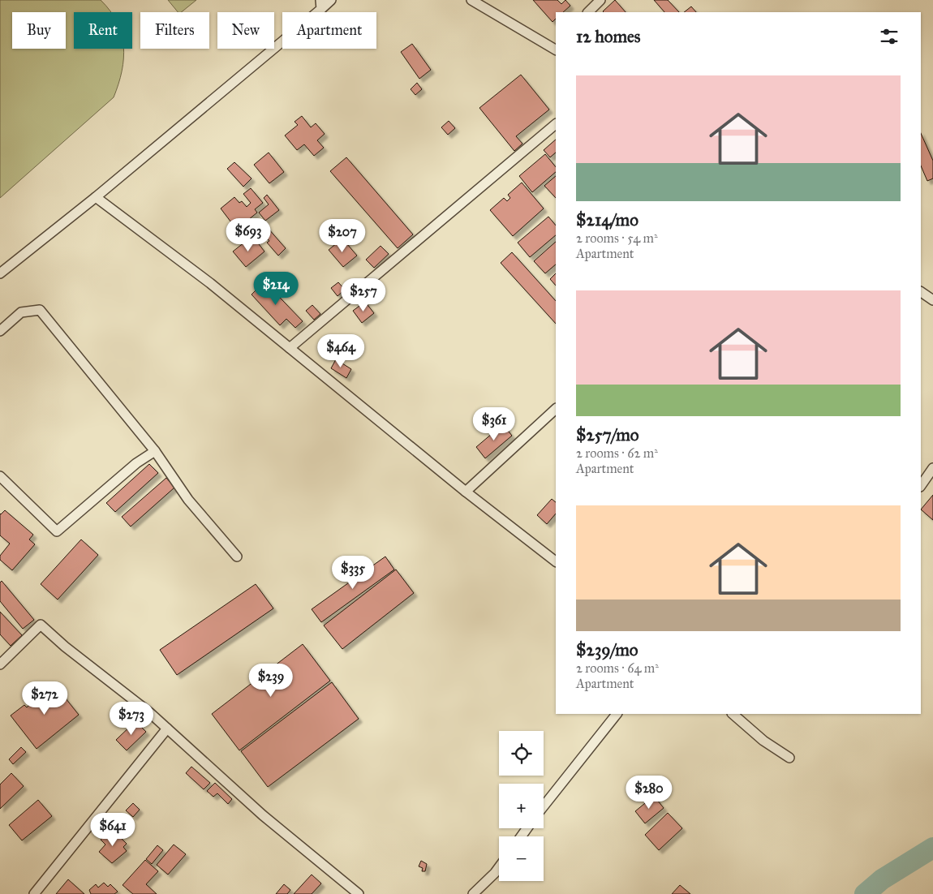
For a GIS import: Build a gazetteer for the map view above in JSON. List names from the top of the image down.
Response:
{
  "page": {
    "chip": [
      "Buy",
      "Rent",
      "Filters",
      "New",
      "Apartment"
    ],
    "heading": "12 homes",
    "list": [
      {
        "name": "$214/mo",
        "note": "2 rooms · 54 m² · Apartment"
      },
      {
        "name": "$257/mo",
        "note": "2 rooms · 62 m² · Apartment"
      },
      {
        "name": "$239/mo",
        "note": "2 rooms · 64 m² · Apartment"
      }
    ],
    "price": [
      "$693",
      "$207",
      "$214",
      "$257",
      "$464",
      "$361",
      "$335",
      "$239",
      "$272",
      "$273",
      "$280",
      "$641"
    ],
    "map_buttons": ["+", "−"]
  }
}
